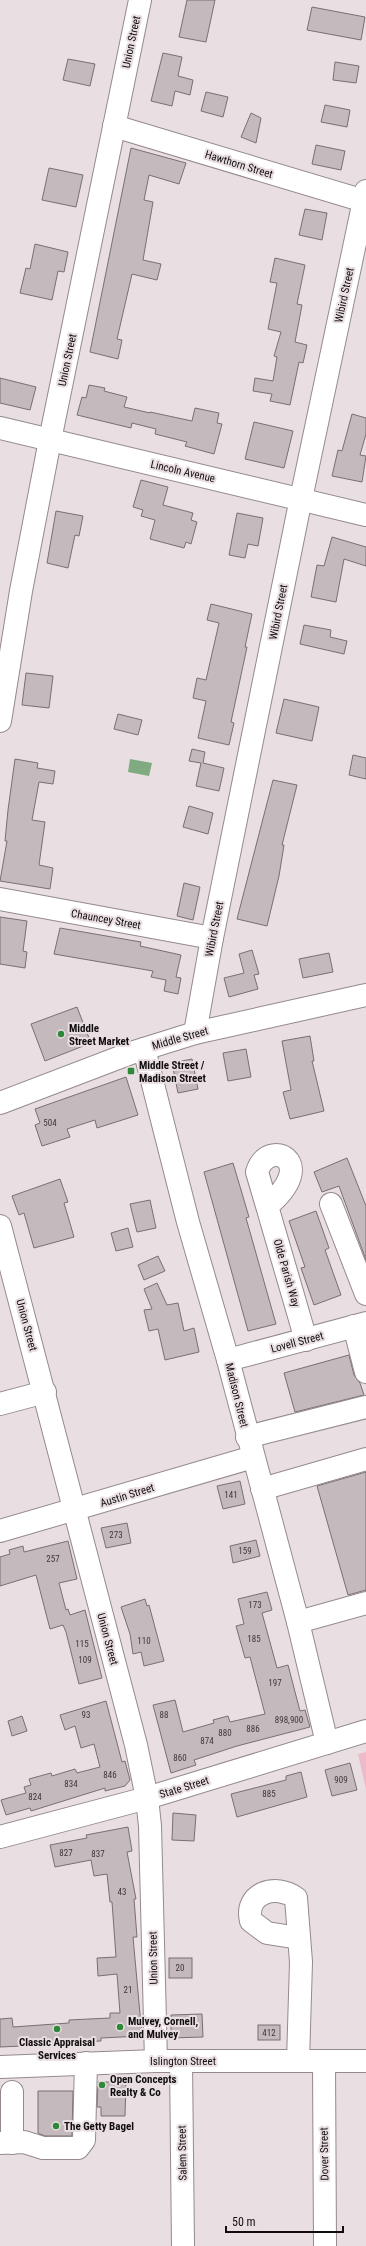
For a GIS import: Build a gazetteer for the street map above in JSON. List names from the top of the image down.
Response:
{
  "streets": {
    "street": [
      "Union Street",
      "Hawthorn Street",
      "Wibird Street",
      "Lincoln Avenue",
      "Chauncey Street",
      "Middle Street",
      "Olde Parish Way",
      "Lovell Street",
      "Madison Street",
      "Austin Street",
      "State Street",
      "Islington Street",
      "Salem Street",
      "Dover Street"
    ]
  },
  "crossings": [
    ["Union Street", "Hawthorn Street"],
    ["Union Street", "Lincoln Avenue"],
    ["Union Street", "Austin Street"],
    ["Union Street", "State Street"],
    ["Union Street", "Islington Street"],
    ["Hawthorn Street", "Wibird Street"],
    ["Wibird Street", "Lincoln Avenue"],
    ["Wibird Street", "Chauncey Street"],
    ["Wibird Street", "Middle Street"],
    ["Middle Street", "Madison Street"],
    ["Olde Parish Way", "Lovell Street"],
    ["Lovell Street", "Madison Street"],
    ["Madison Street", "Austin Street"],
    ["Madison Street", "State Street"],
    ["Islington Street", "Salem Street"],
    ["Islington Street", "Dover Street"]
  ],
  "places": {
    "other": [
      "Middle Street Market",
      "Mulvey, Cornell, and Mulvey",
      "Classic Appraisal Services",
      "Open Concepts Realty & Co",
      "The Getty Bagel"
    ],
    "transit": ["Middle Street / Madison Street"]
  },
  "house_numbers": [
    "504",
    "141",
    "273",
    "159",
    "257",
    "173",
    "185",
    "110",
    "115",
    "109",
    "197",
    "93",
    "88",
    "898,900",
    "886",
    "880",
    "874",
    "860",
    "846",
    "909",
    "834",
    "885",
    "824",
    "827",
    "837",
    "43",
    "20",
    "21",
    "412"
  ],
  "scale_bar": "50 m"
}
